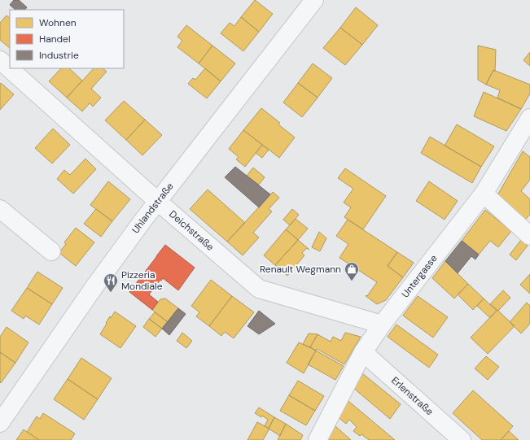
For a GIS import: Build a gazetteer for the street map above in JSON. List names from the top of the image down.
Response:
{
  "streets": {
    "street": [
      "Uhlandstraße",
      "Deichstraße",
      "Untergasse",
      "Erlenstraße"
    ]
  },
  "crossings": [
    ["Uhlandstraße", "Deichstraße"],
    ["Deichstraße", "Untergasse"],
    ["Untergasse", "Erlenstraße"]
  ],
  "places": {
    "shop": ["Renault Wegmann"],
    "restaurant": ["Pizzeria Mondiale"]
  },
  "legend": ["Wohnen", "Handel", "Industrie"]
}
